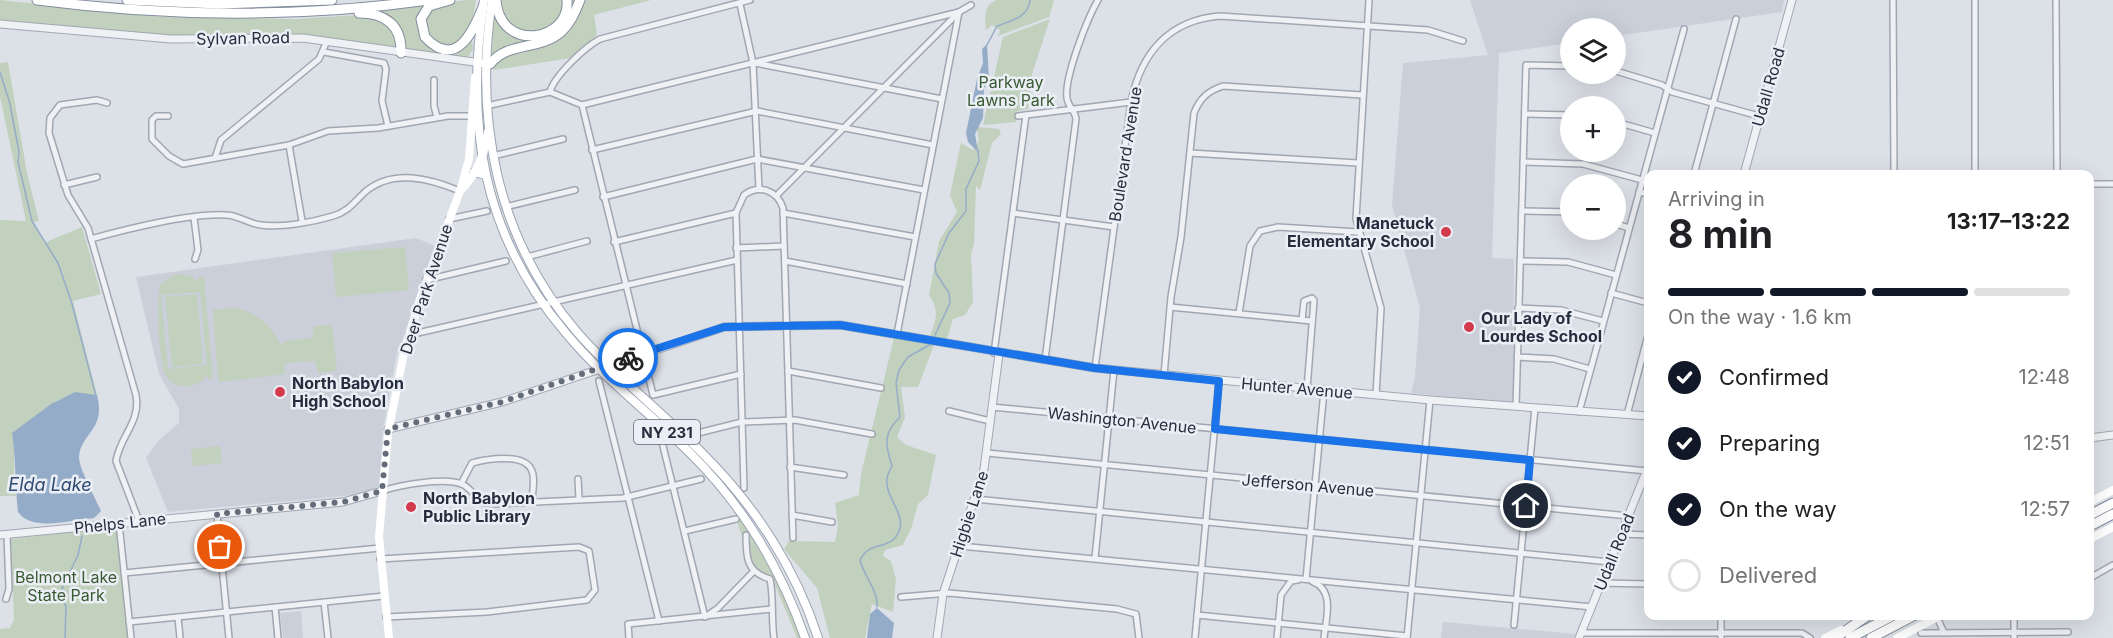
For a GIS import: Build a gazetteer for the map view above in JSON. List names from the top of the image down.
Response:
{
  "streets": {
    "main road": ["Deer Park Avenue", "NY 231"],
    "street": [
      "Sylvan Road",
      "Udall Road",
      "Boulevard Avenue",
      "Hunter Avenue",
      "Washington Avenue",
      "Jefferson Avenue",
      "Higbie Lane",
      "Phelps Lane"
    ]
  },
  "crossings": [
    ["Sylvan Road", "Deer Park Avenue"],
    ["Udall Road", "Jefferson Avenue"],
    ["Boulevard Avenue", "Hunter Avenue"],
    ["Deer Park Avenue", "Hunter Avenue"],
    ["Deer Park Avenue", "NY 231"],
    ["Deer Park Avenue", "Phelps Lane"],
    ["Hunter Avenue", "NY 231"],
    ["Hunter Avenue", "Higbie Lane"],
    ["Washington Avenue", "Higbie Lane"],
    ["Jefferson Avenue", "Higbie Lane"]
  ],
  "water": ["Elda Lake"],
  "parks": ["Parkway Lawns Park", "Belmont Lake State Park"],
  "places": [
    "Manetuck Elementary School",
    "Our Lady of Lourdes School",
    "North Babylon High School",
    "North Babylon Public Library"
  ],
  "page": {
    "map_buttons": ["+", "−"],
    "heading": ["8 min", "Arriving in", "13:17–13:22"],
    "bar": "On the way · 1.6 km",
    "list": [
      ["Confirmed", "12:48"],
      ["Preparing", "12:51"],
      ["On the way", "12:57"],
      "Delivered"
    ]
  }
}
